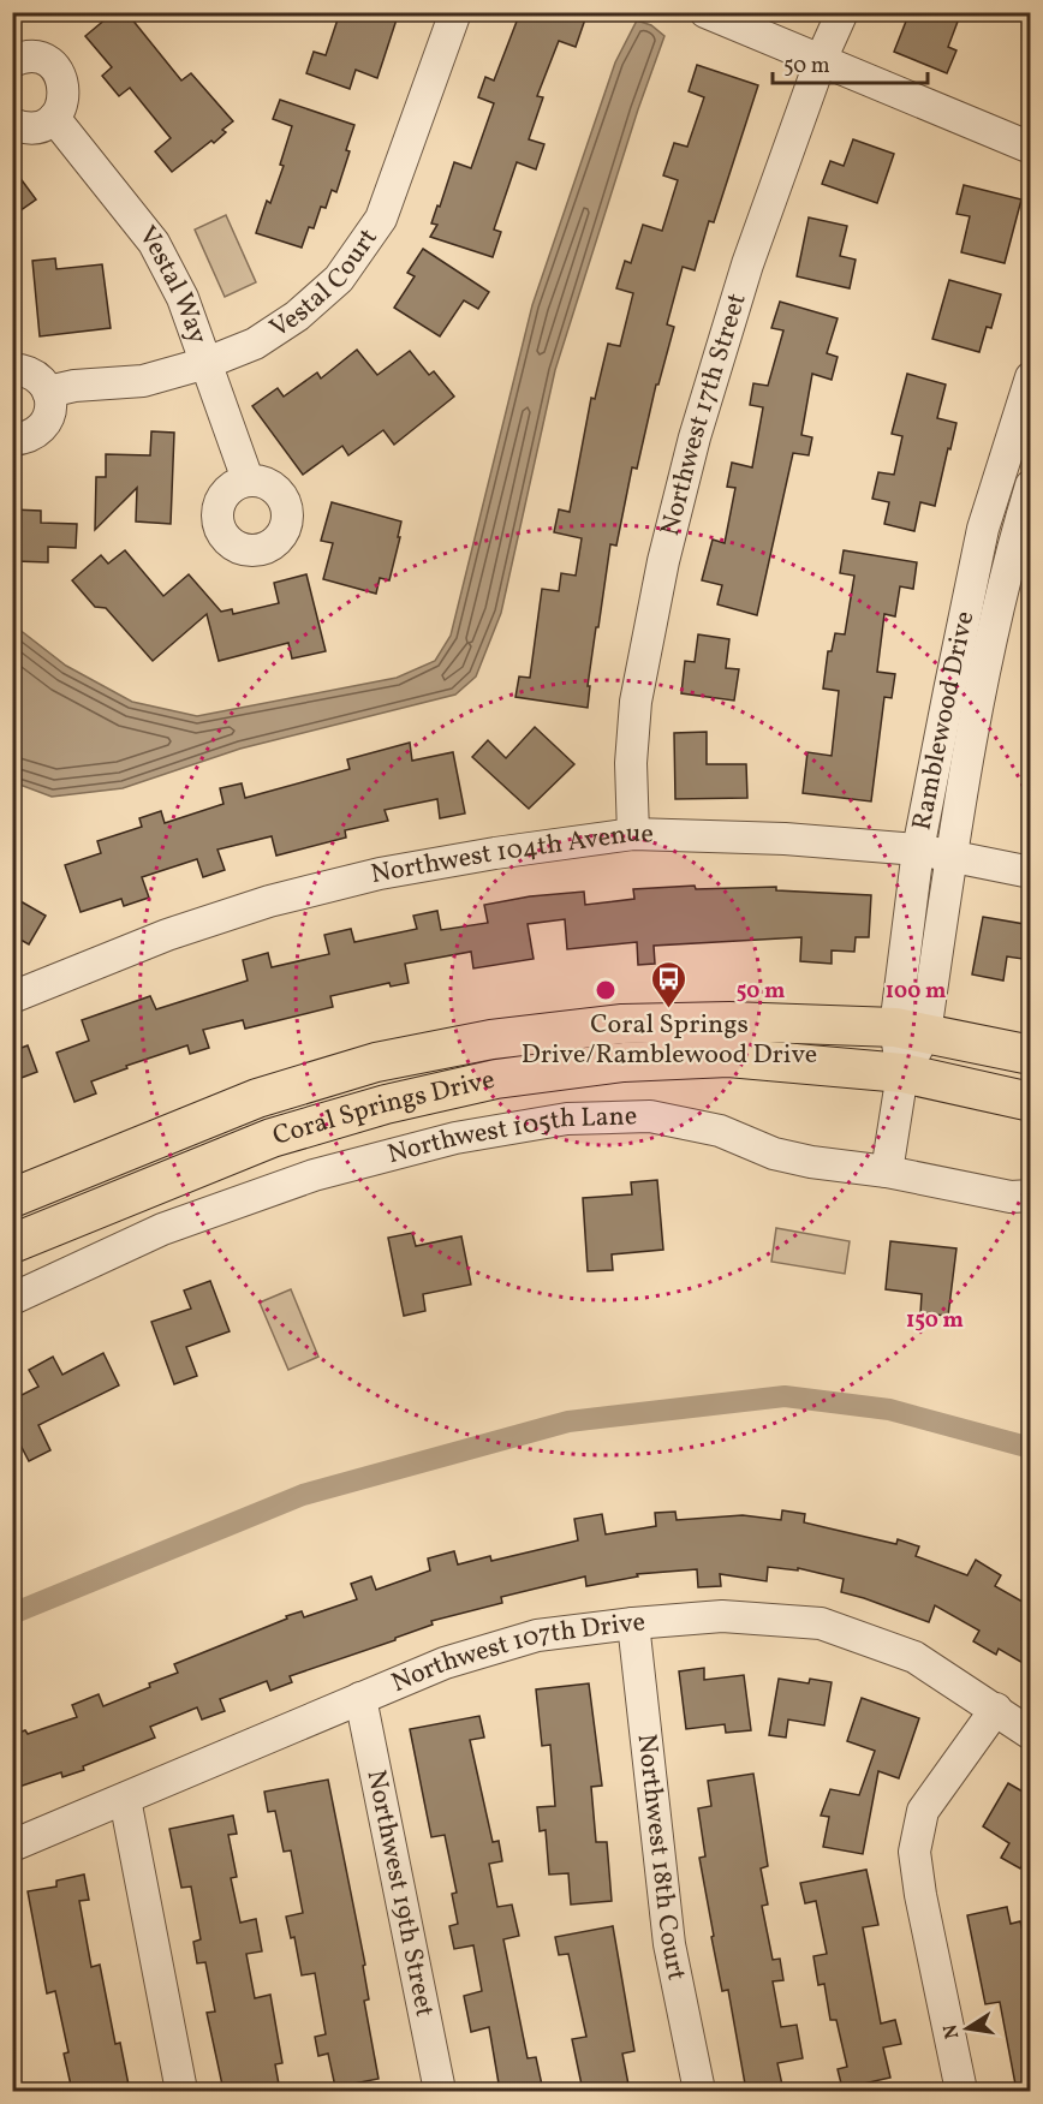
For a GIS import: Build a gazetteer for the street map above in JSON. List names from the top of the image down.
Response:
{
  "streets": {
    "main road": ["Coral Springs Drive"],
    "street": [
      "Vestal Court",
      "Vestal Way",
      "Northwest 17th Street",
      "Ramblewood Drive",
      "Northwest 104th Avenue",
      "Northwest 105th Lane",
      "Northwest 107th Drive",
      "Northwest 18th Court",
      "Northwest 19th Street"
    ]
  },
  "crossings": [
    ["Vestal Court", "Vestal Way"],
    ["Northwest 17th Street", "Northwest 104th Avenue"],
    ["Ramblewood Drive", "Northwest 104th Avenue"],
    ["Ramblewood Drive", "Coral Springs Drive"],
    ["Ramblewood Drive", "Northwest 105th Lane"],
    ["Northwest 107th Drive", "Northwest 18th Court"],
    ["Northwest 107th Drive", "Northwest 19th Street"]
  ],
  "places": {
    "bus stop": ["Coral Springs Drive/Ramblewood Drive"]
  },
  "scale_bar": "50 m",
  "north": "left",
  "rings": ["50 m", "100 m", "150 m"]
}
